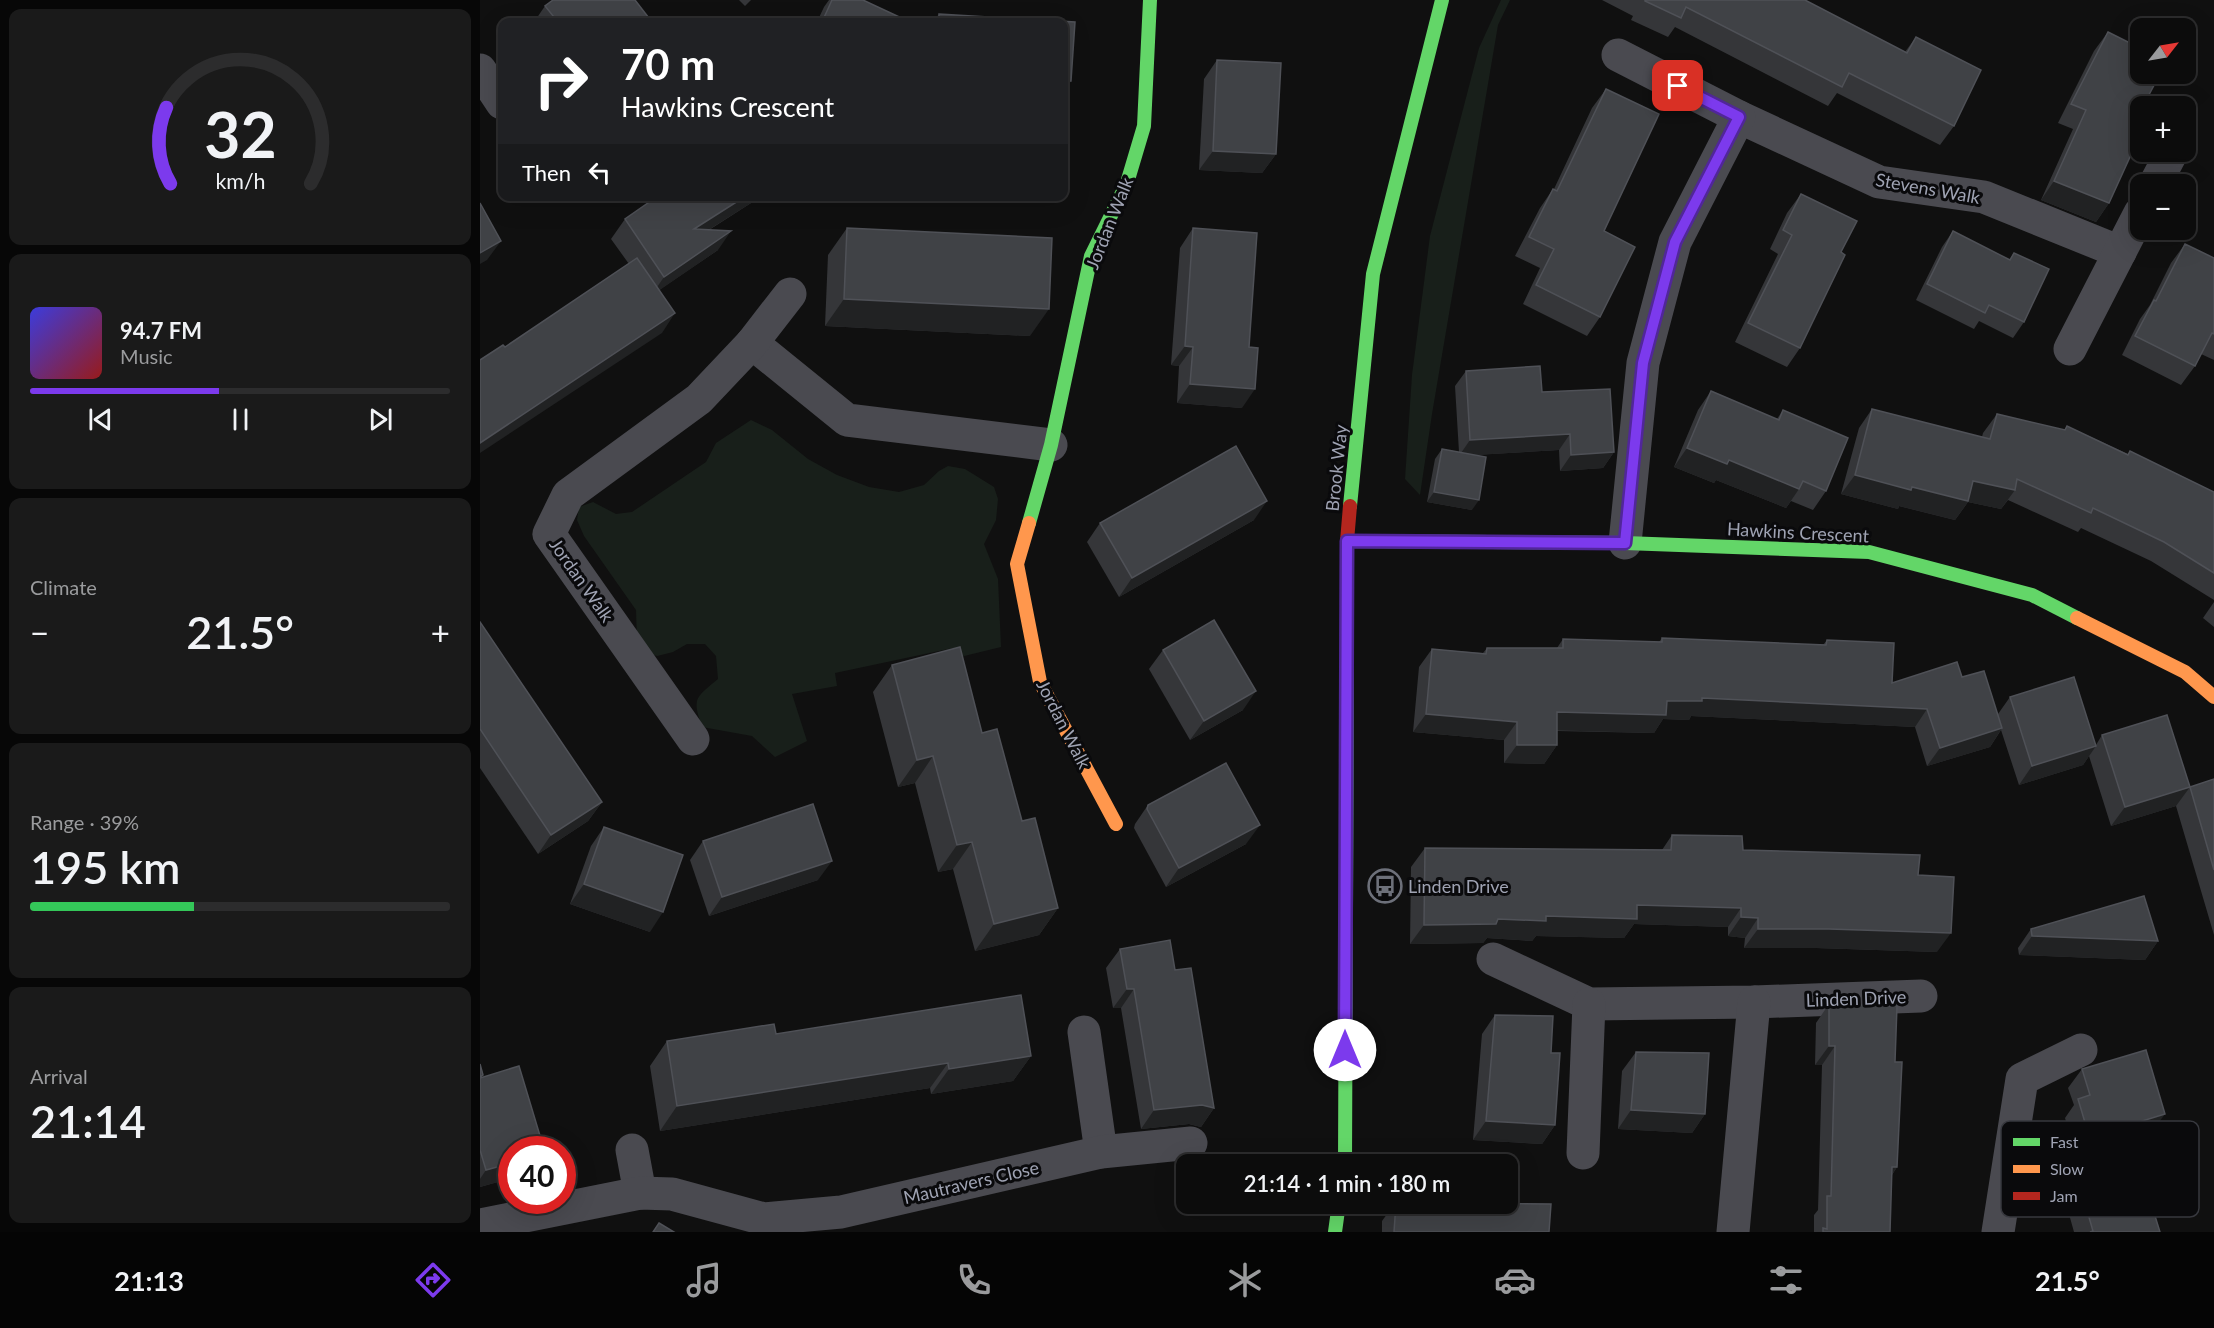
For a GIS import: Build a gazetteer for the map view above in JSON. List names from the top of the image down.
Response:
{
  "streets": {
    "street": [
      "Stevens Walk",
      "Jordan Walk",
      "Brook Way",
      "Hawkins Crescent",
      "Linden Drive",
      "Mautravers Close"
    ]
  },
  "crossings": [
    ["Brook Way", "Hawkins Crescent"]
  ],
  "places": {
    "bus stop": ["Linden Drive"]
  },
  "legend": ["Fast", "Slow", "Jam"],
  "north": "top right",
  "page": {
    "map_buttons": ["+", "−"],
    "turn": ["70 m", "Hawkins Crescent"],
    "then": "Then",
    "song": ["94.7 FM", "Music"],
    "tile": [
      "Climate",
      ["Range · 39%", "195 km"],
      ["Arrival", "21:14"]
    ],
    "heat": ["−", "21.5°", "+"],
    "limit": "40",
    "trip": "21:14 · 1 min · 180 m",
    "tabs": ["21:13", "21.5°"],
    "gauge": ["32", "km/h"]
  }
}
